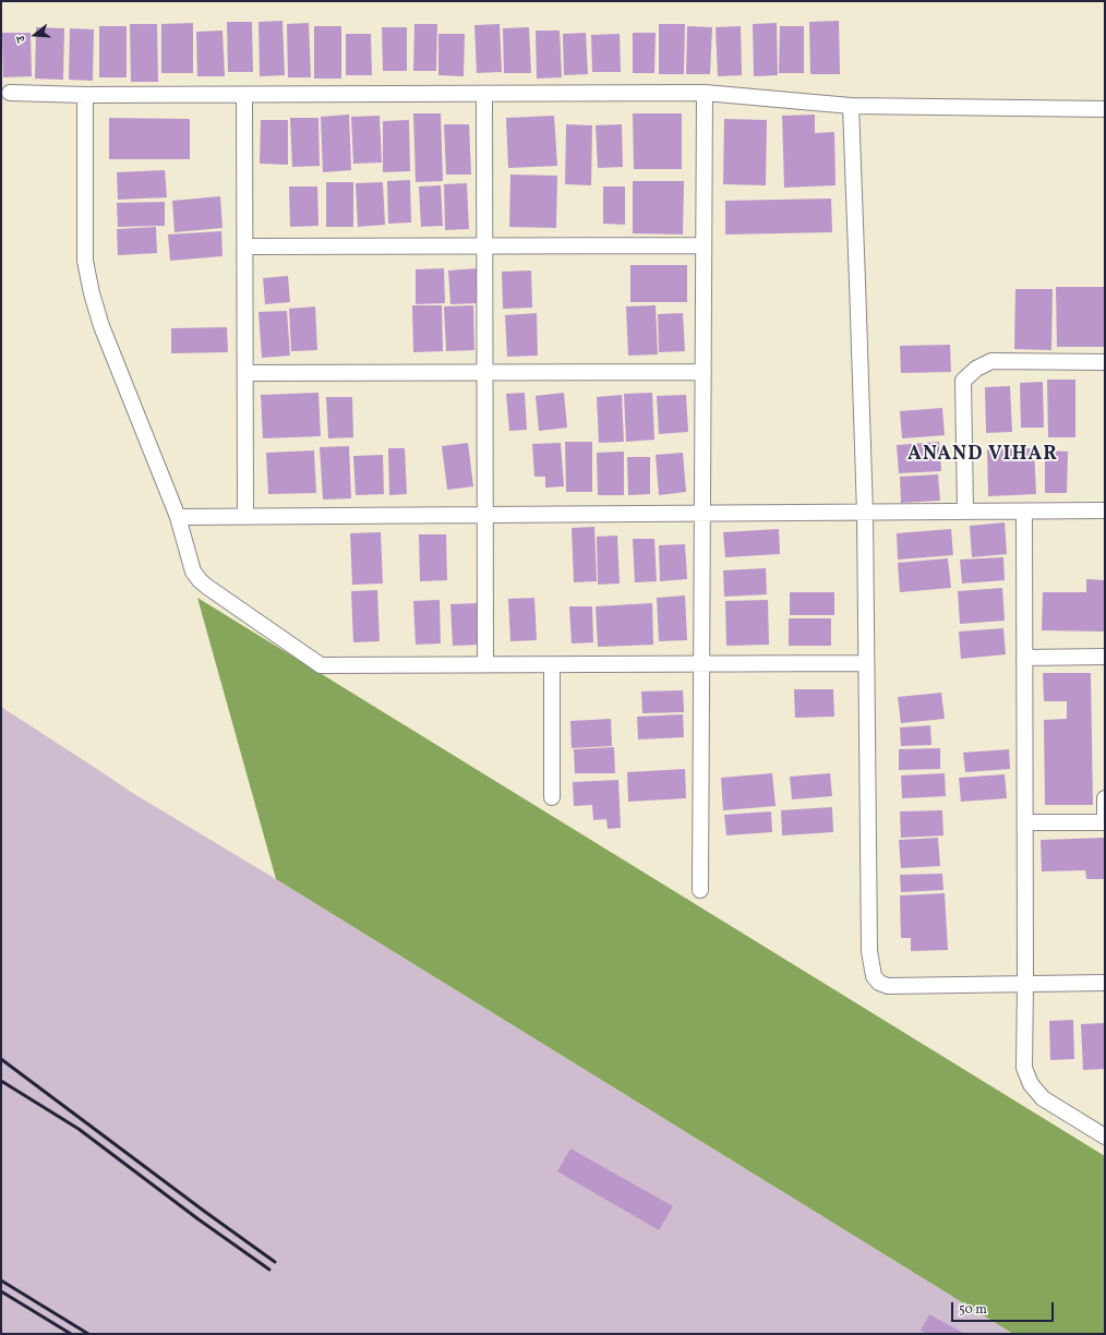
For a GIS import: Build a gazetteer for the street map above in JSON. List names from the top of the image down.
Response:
{
  "districts": ["ANAND VIHAR"],
  "scale_bar": "50 m",
  "north": "left"
}
